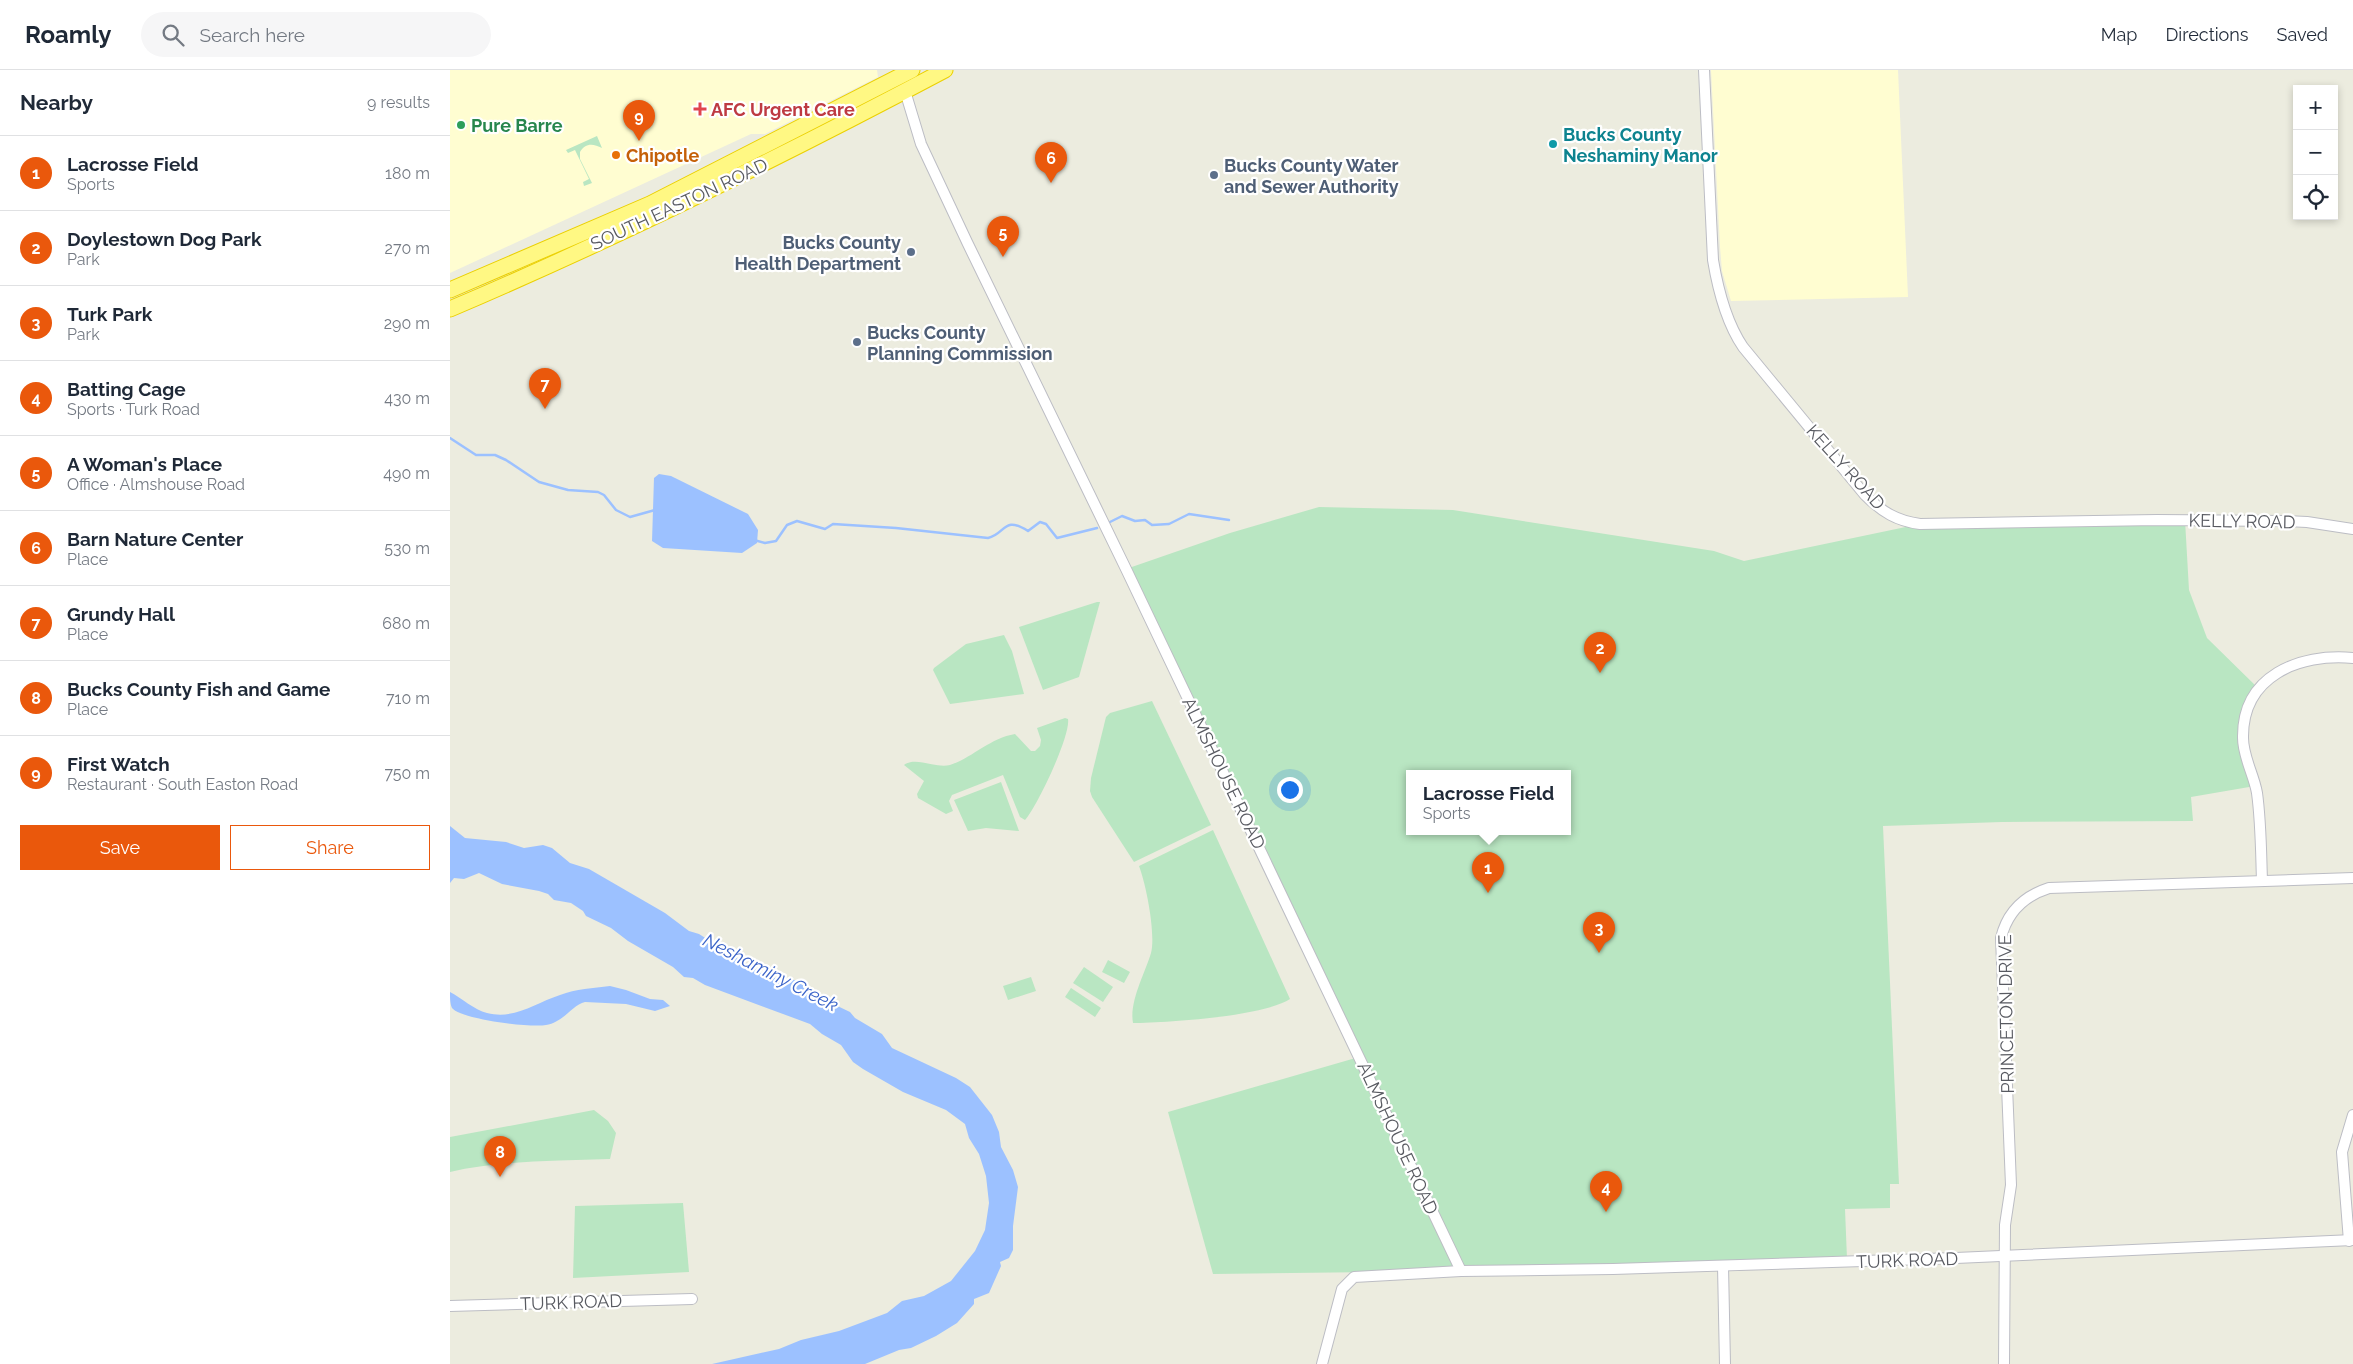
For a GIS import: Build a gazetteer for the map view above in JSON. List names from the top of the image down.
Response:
{
  "streets": {
    "highway": ["SOUTH EASTON ROAD"],
    "street": [
      "KELLY ROAD",
      "ALMSHOUSE ROAD",
      "PRINCETON DRIVE",
      "TURK ROAD"
    ]
  },
  "crossings": [
    ["SOUTH EASTON ROAD", "ALMSHOUSE ROAD"],
    ["ALMSHOUSE ROAD", "TURK ROAD"],
    ["PRINCETON DRIVE", "TURK ROAD"]
  ],
  "water": ["Neshaminy Creek"],
  "places": {
    "health": ["AFC Urgent Care"],
    "other": [
      "Pure Barre",
      "Bucks County Neshaminy Manor",
      "Chipotle",
      "Bucks County Water and Sewer Authority",
      "Bucks County Health Department",
      "Bucks County Planning Commission"
    ]
  },
  "page": {
    "header": "Roamly",
    "search": "Search here",
    "nav": ["Map", "Directions", "Saved"],
    "heading": ["Nearby", "9 results"],
    "map_buttons": ["+", "−"],
    "pins": [
      "9",
      "6",
      "5",
      "7",
      "2",
      "1",
      "3",
      "8",
      "4"
    ],
    "list": [
      {
        "mark": "1",
        "name": "Lacrosse Field",
        "note": "Sports",
        "value": "180 m"
      },
      {
        "mark": "2",
        "name": "Doylestown Dog Park",
        "note": "Park",
        "value": "270 m"
      },
      {
        "mark": "3",
        "name": "Turk Park",
        "note": "Park",
        "value": "290 m"
      },
      {
        "mark": "4",
        "name": "Batting Cage",
        "note": "Sports · Turk Road",
        "value": "430 m"
      },
      {
        "mark": "5",
        "name": "A Woman's Place",
        "note": "Office · Almshouse Road",
        "value": "490 m"
      },
      {
        "mark": "6",
        "name": "Barn Nature Center",
        "note": "Place",
        "value": "530 m"
      },
      {
        "mark": "7",
        "name": "Grundy Hall",
        "note": "Place",
        "value": "680 m"
      },
      {
        "mark": "8",
        "name": "Bucks County Fish and Game",
        "note": "Place",
        "value": "710 m"
      },
      {
        "mark": "9",
        "name": "First Watch",
        "note": "Restaurant · South Easton Road",
        "value": "750 m"
      }
    ],
    "popup": ["Lacrosse Field", "Sports"],
    "buttons": ["Save", "Share"]
  }
}
